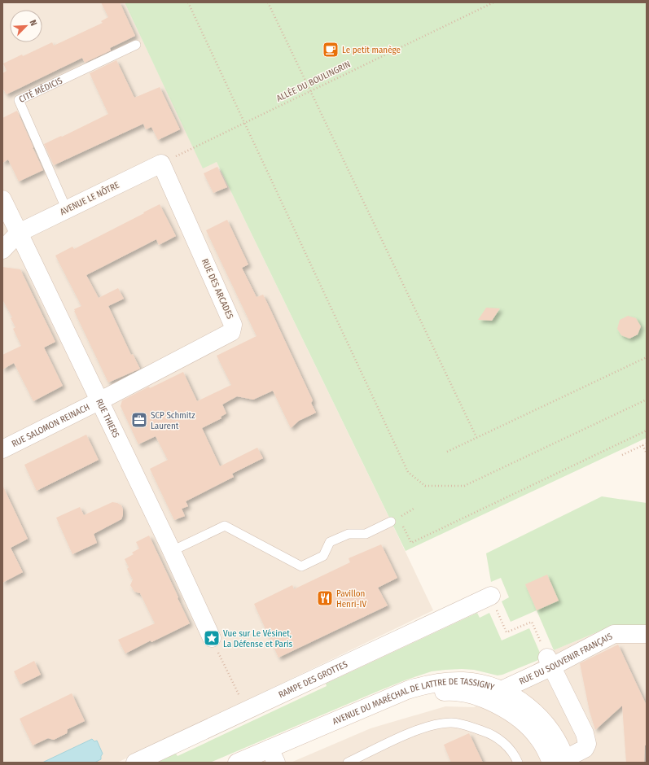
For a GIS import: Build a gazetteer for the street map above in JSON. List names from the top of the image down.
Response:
{
  "streets": {
    "street": [
      "AVENUE LE NÔTRE",
      "RUE DES ARCADES",
      "RUE THIERS",
      "RUE SALOMON REINACH",
      "RUE DU SOUVENIR FRANÇAIS",
      "RAMPE DES GROTTES",
      "AVENUE DU MARÉCHAL DE LATTRE DE TASSIGNY"
    ],
    "lane": ["CITÉ MÉDICIS"],
    "path": ["ALLÉE DU BOULINGRIN"]
  },
  "crossings": [
    ["CITÉ MÉDICIS", "AVENUE LE NÔTRE"],
    ["AVENUE LE NÔTRE", "RUE DES ARCADES"],
    ["AVENUE LE NÔTRE", "RUE THIERS"],
    ["RUE DES ARCADES", "RUE THIERS"],
    ["RUE DES ARCADES", "RUE SALOMON REINACH"],
    ["RUE THIERS", "RUE SALOMON REINACH"],
    ["RUE DU SOUVENIR FRANÇAIS", "AVENUE DU MARÉCHAL DE LATTRE DE TASSIGNY"]
  ],
  "places": {
    "cafe": ["Le petit manège"],
    "office": ["SCP Schmitz Laurent"],
    "restaurant": ["Pavillon Henri-IV"],
    "place": ["Vue sur Le Vésinet, La Défense et Paris"]
  },
  "north": "top right"
}
